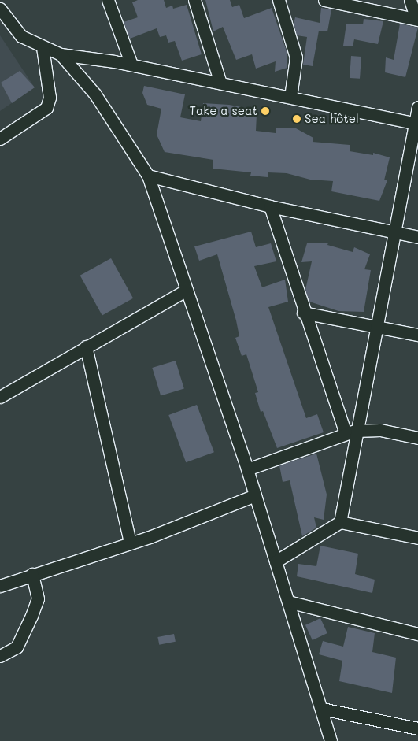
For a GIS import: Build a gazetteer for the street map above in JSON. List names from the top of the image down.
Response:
{
  "places": ["Take a seat", "Sea hôtel"]
}
